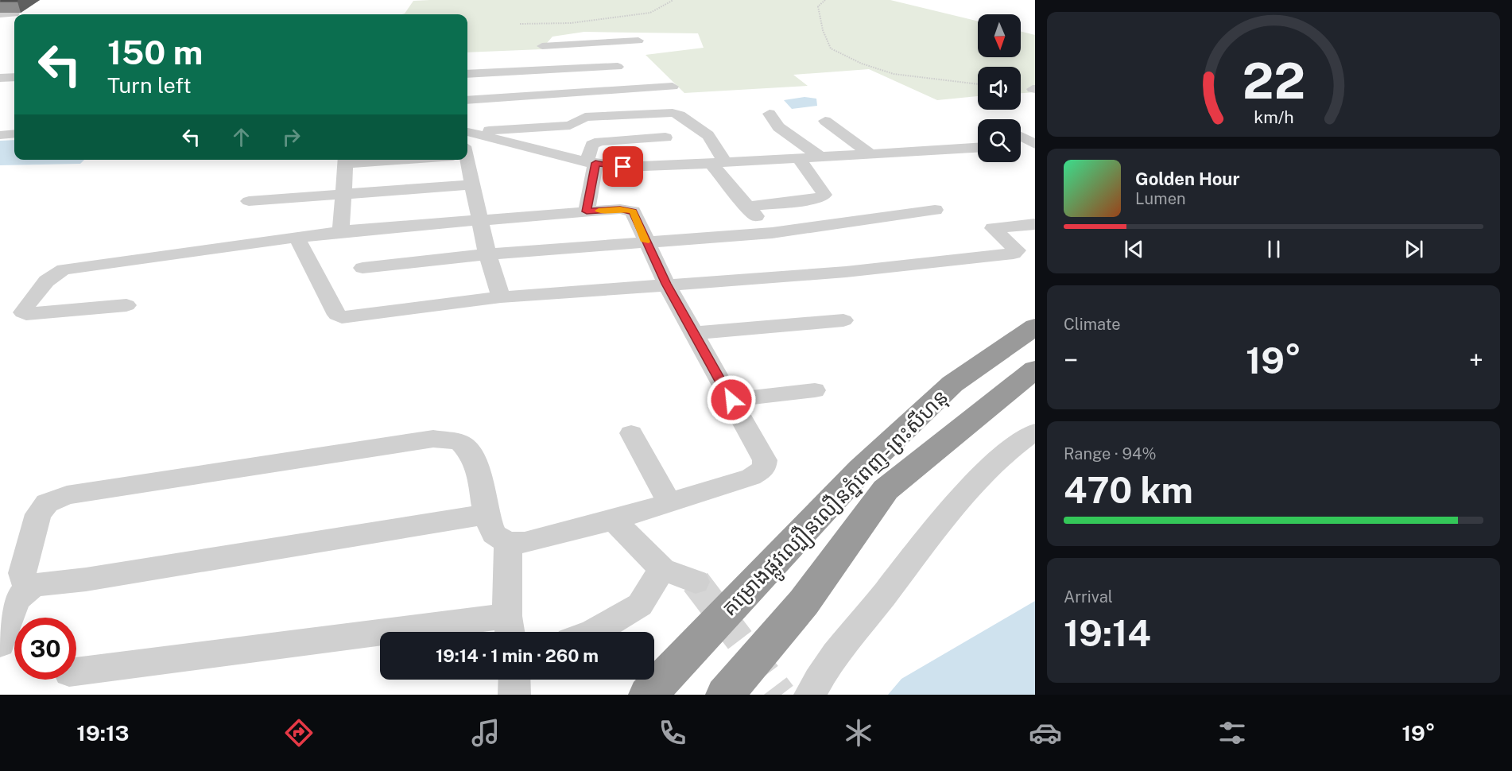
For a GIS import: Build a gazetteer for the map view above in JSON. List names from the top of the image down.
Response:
{
  "streets": {
    "highway": ["គម្រោងផ្លូវល្បឿនលឿនភ្នំពេញ-ព្រះសីហនុ"]
  },
  "north": "bottom",
  "page": {
    "turn": ["150 m", "Turn left"],
    "song": ["Golden Hour", "Lumen"],
    "tile": [
      "Climate",
      ["Range · 94%", "470 km"],
      ["Arrival", "19:14"]
    ],
    "heat": ["−", "19°", "+"],
    "limit": "30",
    "trip": "19:14 · 1 min · 260 m",
    "tabs": ["19:13", "19°"],
    "gauge": ["22", "km/h"]
  }
}
